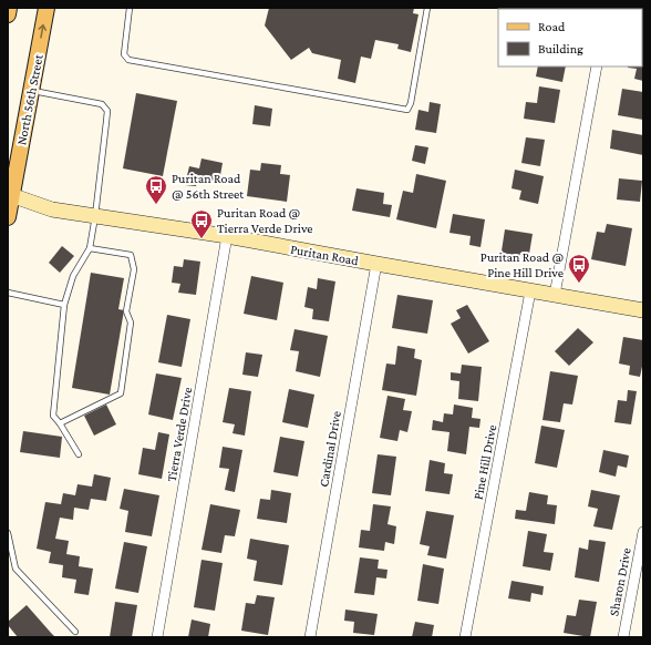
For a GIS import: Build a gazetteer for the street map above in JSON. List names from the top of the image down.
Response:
{
  "streets": {
    "main road": ["North 56th Street"],
    "street": [
      "Puritan Road",
      "Tierra Verde Drive",
      "Cardinal Drive",
      "Pine Hill Drive",
      "Sharon Drive"
    ]
  },
  "crossings": [
    ["North 56th Street", "Puritan Road"],
    ["Puritan Road", "Tierra Verde Drive"],
    ["Puritan Road", "Cardinal Drive"],
    ["Puritan Road", "Pine Hill Drive"]
  ],
  "one_way": ["North 56th Street"],
  "places": {
    "bus stop": ["Puritan Road @ 56th Street", "Puritan Road @ Tierra Verde Drive", "Puritan Road @ Pine Hill Drive"]
  },
  "legend": ["Road", "Building"]
}
